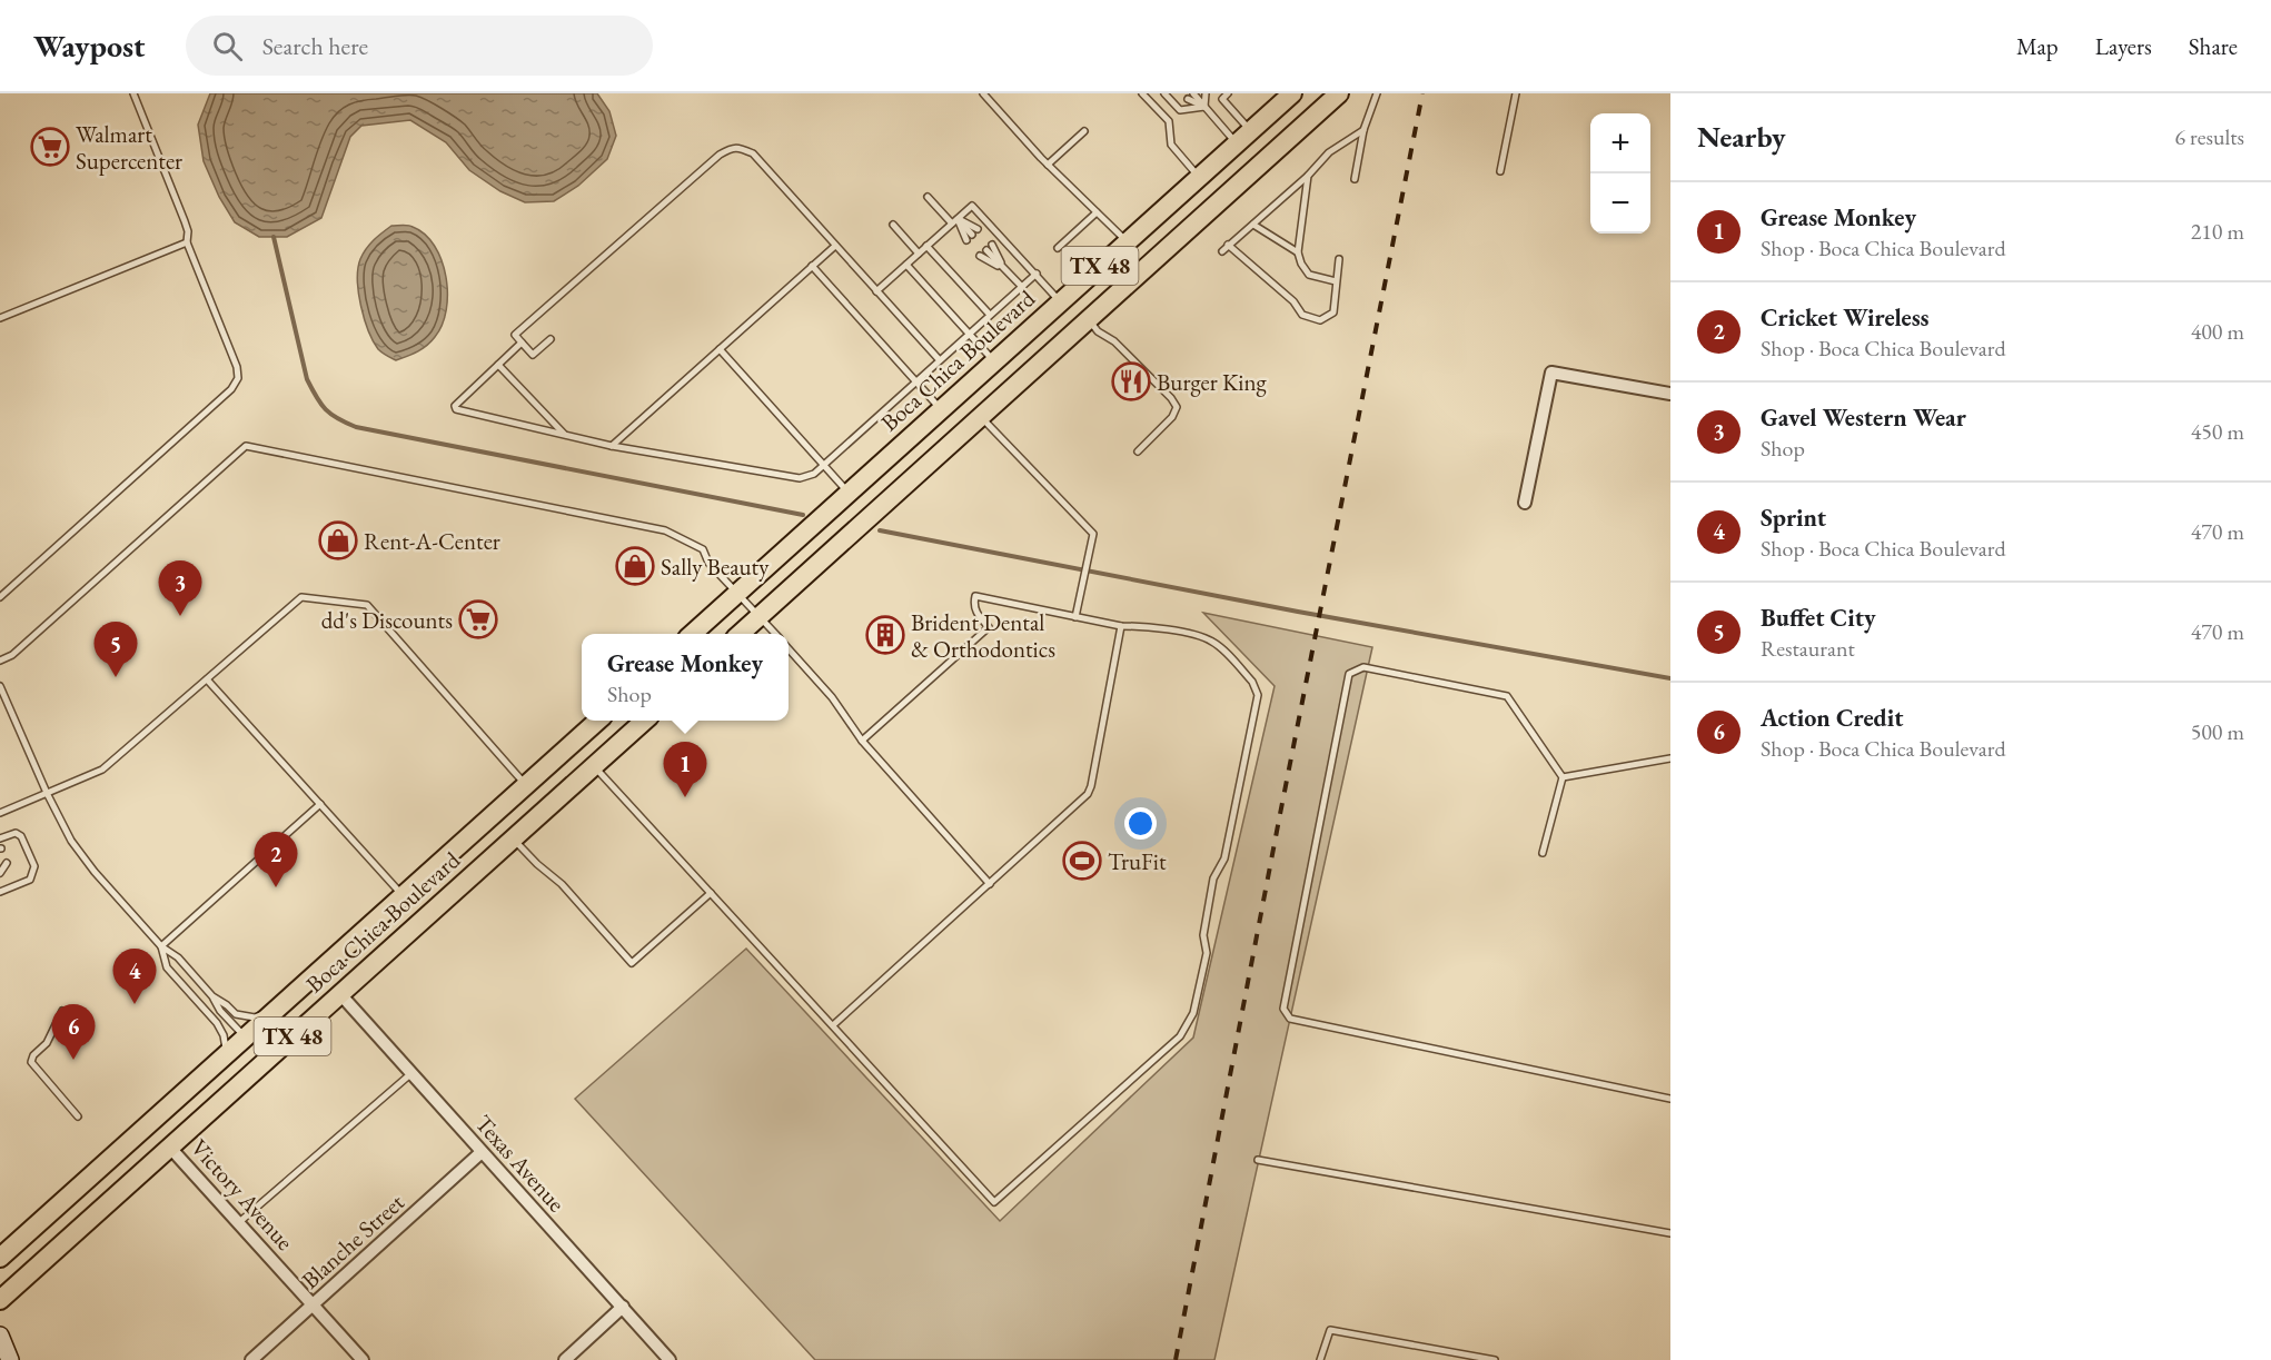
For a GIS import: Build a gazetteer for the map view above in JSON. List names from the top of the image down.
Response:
{
  "streets": {
    "main road": ["TX 48", "Boca Chica Boulevard"],
    "street": ["Texas Avenue", "Victory Avenue", "Blanche Street"]
  },
  "crossings": [
    ["Boca Chica Boulevard", "Texas Avenue"],
    ["Boca Chica Boulevard", "Victory Avenue"],
    ["Texas Avenue", "Blanche Street"],
    ["Victory Avenue", "Blanche Street"]
  ],
  "places": {
    "supermarket": ["Walmart Supercenter", "dd's Discounts"],
    "restaurant": ["Burger King"],
    "shop": ["Rent-A-Center", "Sally Beauty"],
    "building": ["Brident Dental & Orthodontics"],
    "sports": ["TruFit"]
  },
  "page": {
    "header": "Waypost",
    "search": "Search here",
    "nav": ["Map", "Layers", "Share"],
    "heading": ["Nearby", "6 results"],
    "map_buttons": ["+", "−"],
    "list": [
      {
        "mark": "1",
        "name": "Grease Monkey",
        "note": "Shop · Boca Chica Boulevard",
        "value": "210 m"
      },
      {
        "mark": "2",
        "name": "Cricket Wireless",
        "note": "Shop · Boca Chica Boulevard",
        "value": "400 m"
      },
      {
        "mark": "3",
        "name": "Gavel Western Wear",
        "note": "Shop",
        "value": "450 m"
      },
      {
        "mark": "4",
        "name": "Sprint",
        "note": "Shop · Boca Chica Boulevard",
        "value": "470 m"
      },
      {
        "mark": "5",
        "name": "Buffet City",
        "note": "Restaurant",
        "value": "470 m"
      },
      {
        "mark": "6",
        "name": "Action Credit",
        "note": "Shop · Boca Chica Boulevard",
        "value": "500 m"
      }
    ],
    "pins": [
      "3",
      "5",
      "1",
      "2",
      "4",
      "6"
    ],
    "popup": ["Grease Monkey", "Shop"]
  }
}
